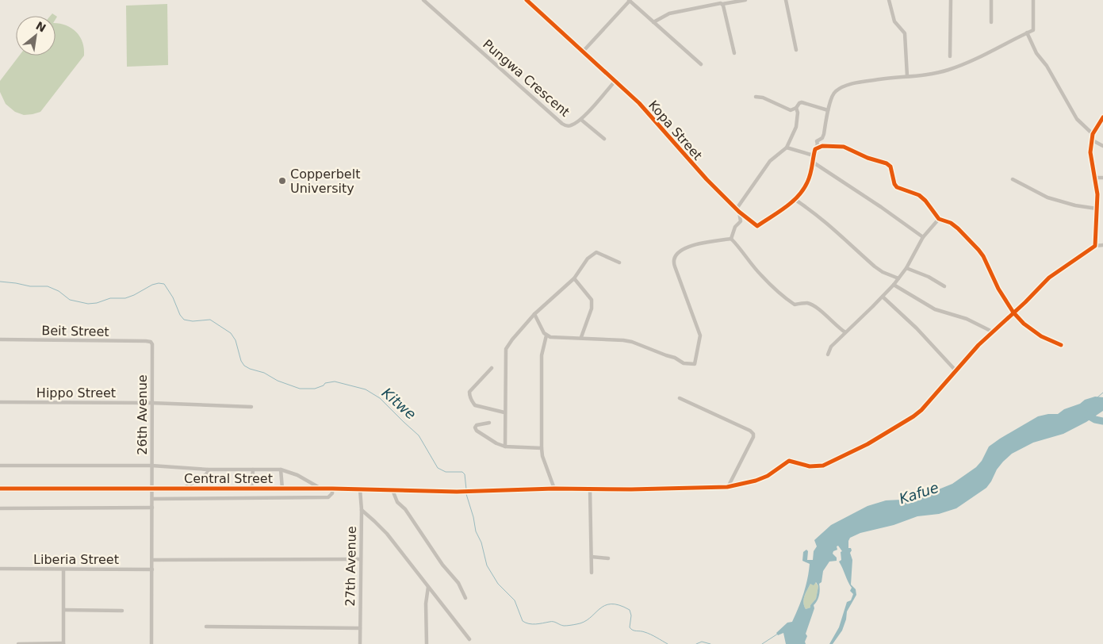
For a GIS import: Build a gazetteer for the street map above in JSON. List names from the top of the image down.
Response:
{
  "streets": {
    "street": [
      "Pungwa Crescent",
      "Kopa Street",
      "Beit Street",
      "Hippo Street",
      "26th Avenue",
      "Central Street",
      "Liberia Street",
      "27th Avenue"
    ]
  },
  "crossings": [
    ["Pungwa Crescent", "Kopa Street"],
    ["Beit Street", "26th Avenue"],
    ["Hippo Street", "26th Avenue"],
    ["26th Avenue", "Central Street"],
    ["26th Avenue", "Liberia Street"],
    ["Central Street", "27th Avenue"]
  ],
  "water": ["Kitwe", "Kafue"],
  "places": ["Copperbelt University"],
  "north": "top right"
}
